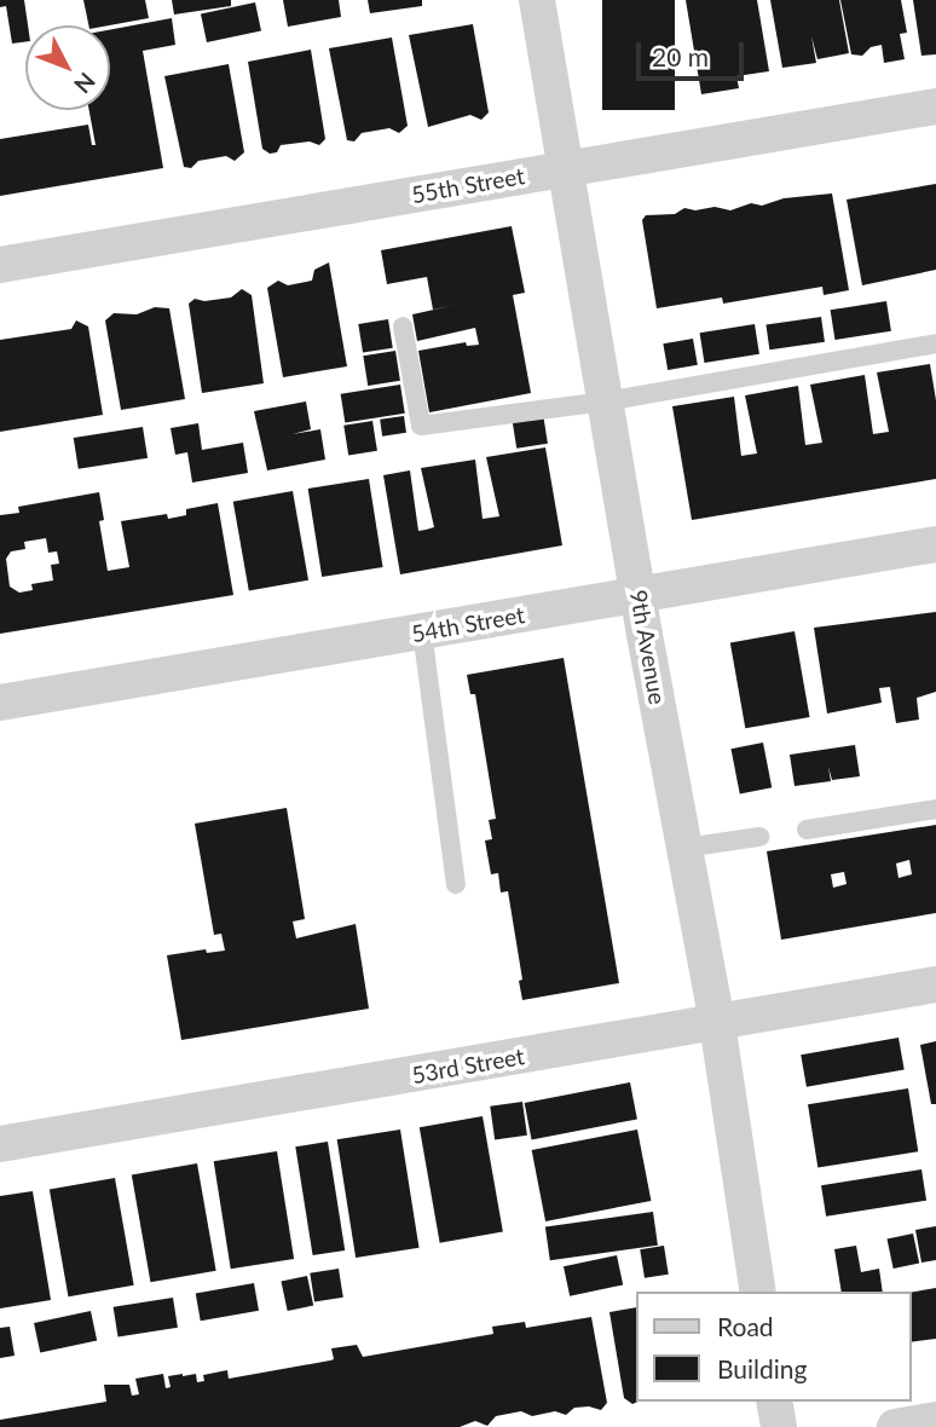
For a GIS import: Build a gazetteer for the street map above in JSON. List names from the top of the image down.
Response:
{
  "streets": {
    "street": [
      "55th Street",
      "54th Street",
      "9th Avenue",
      "53rd Street"
    ]
  },
  "crossings": [
    ["55th Street", "9th Avenue"],
    ["54th Street", "9th Avenue"],
    ["9th Avenue", "53rd Street"]
  ],
  "legend": ["Road", "Building"],
  "scale_bar": "20 m",
  "north": "bottom right"
}
